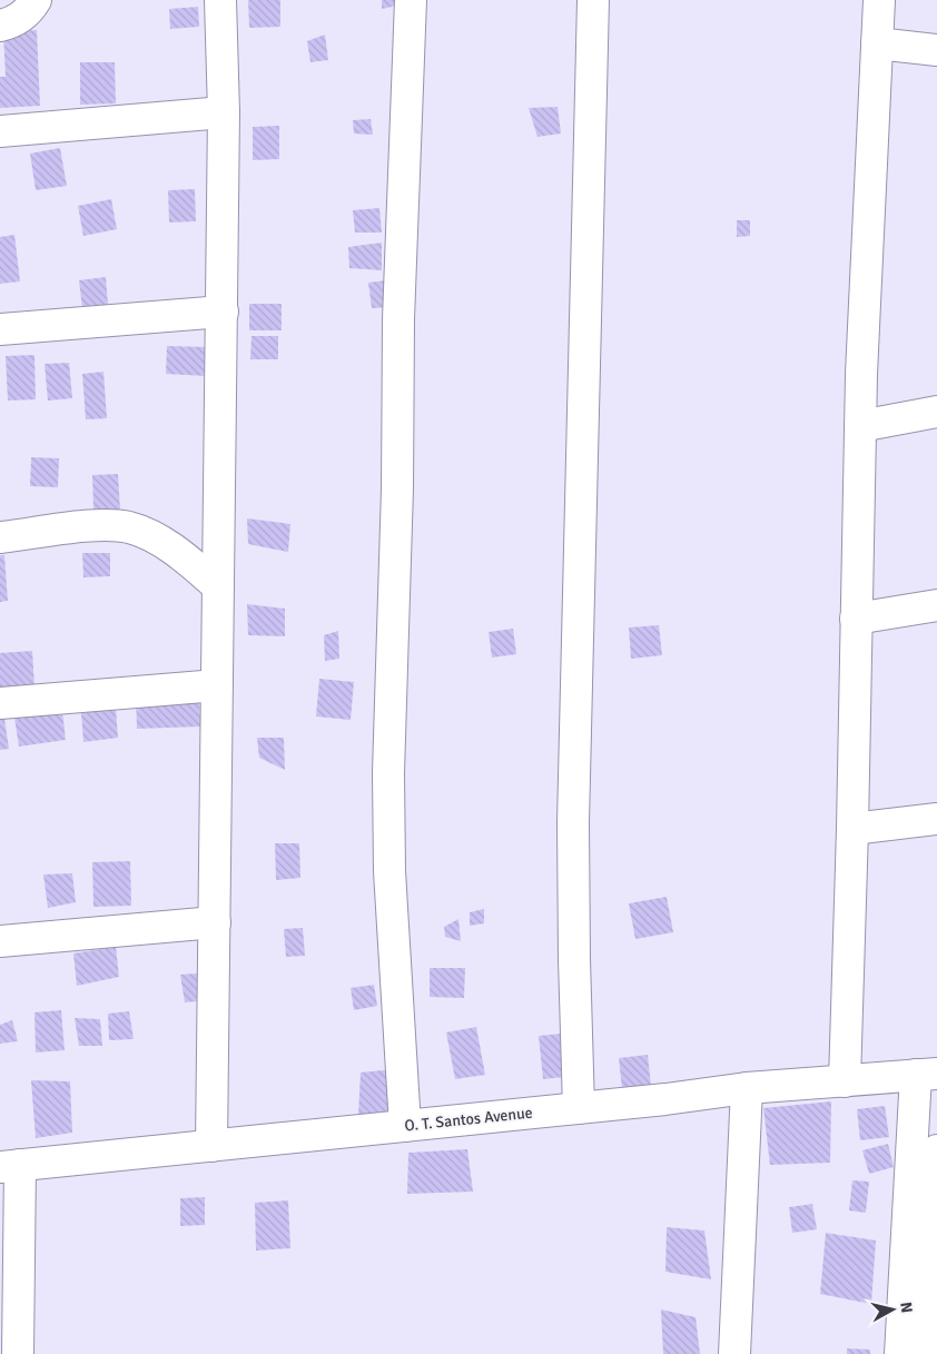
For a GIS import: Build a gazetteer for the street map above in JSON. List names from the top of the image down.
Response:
{
  "streets": {
    "street": ["O. T. Santos Avenue"]
  },
  "north": "right"
}
